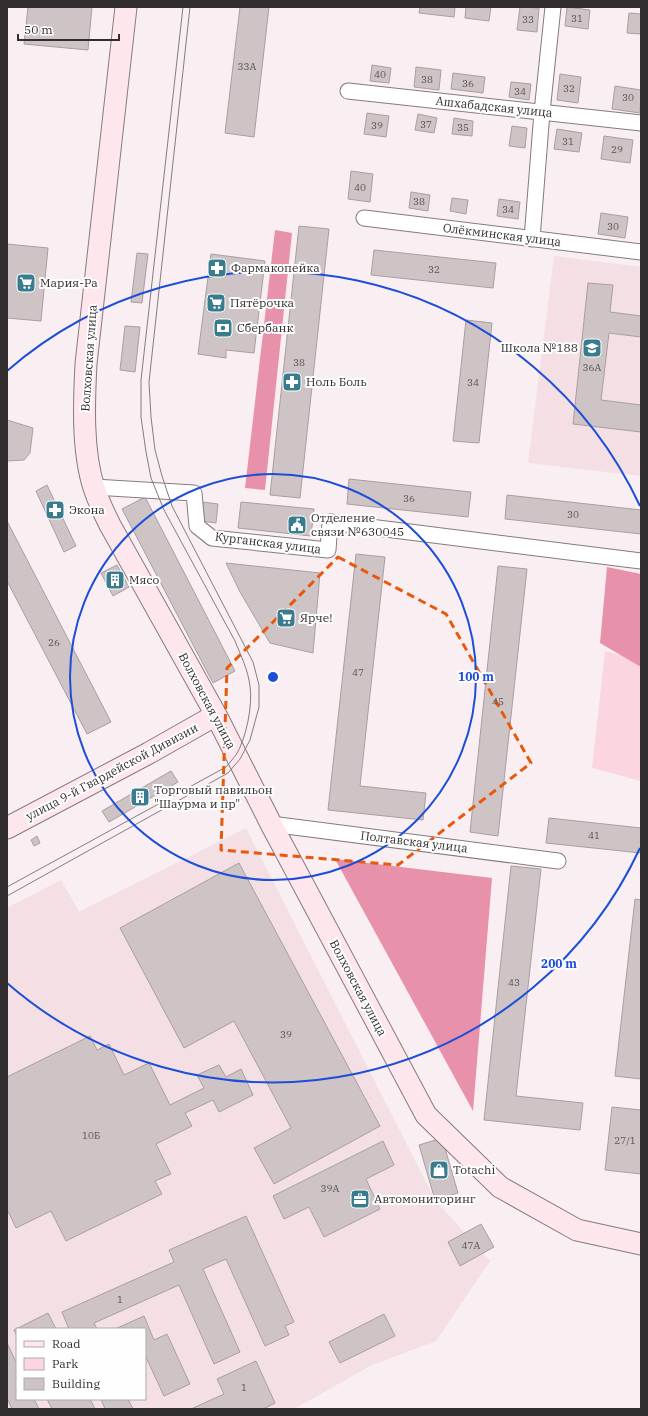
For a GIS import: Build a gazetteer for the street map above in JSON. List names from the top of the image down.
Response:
{
  "streets": {
    "main road": ["Волховская улица", "улица 9-й Гвардейской Дивизии"],
    "street": [
      "Ашхабадская улица",
      "Олёкминская улица",
      "Курганская улица",
      "Полтавская улица"
    ]
  },
  "crossings": [
    ["Волховская улица", "Курганская улица"],
    ["Волховская улица", "улица 9-й Гвардейской Дивизии"],
    ["Волховская улица", "Полтавская улица"]
  ],
  "places": {
    "pharmacy": ["Фармакопейка", "Ноль Боль", "Экона"],
    "supermarket": ["Мария-Ра", "Пятёрочка", "Ярче!"],
    "bank": ["Сбербанк"],
    "school or university": ["Школа №188"],
    "public building": ["Отделение связи №630045"],
    "building": ["Мясо", "Торговый павильон \"Шаурма и пр\""],
    "shop": ["Totachi"],
    "office": ["Автомониторинг"]
  },
  "house_numbers": [
    "31",
    "33",
    "33А",
    "40",
    "38",
    "36",
    "32",
    "34",
    "30",
    "37",
    "39",
    "35",
    "31",
    "29",
    "40",
    "38",
    "34",
    "30",
    "32",
    "38",
    "36А",
    "34",
    "36",
    "30",
    "26",
    "47",
    "45",
    "41",
    "43",
    "39",
    "10Б",
    "27/1",
    "39А",
    "47А",
    "1",
    "1"
  ],
  "legend": ["Road", "Park", "Building"],
  "scale_bar": "50 m",
  "rings": ["100 m", "200 m"]
}
